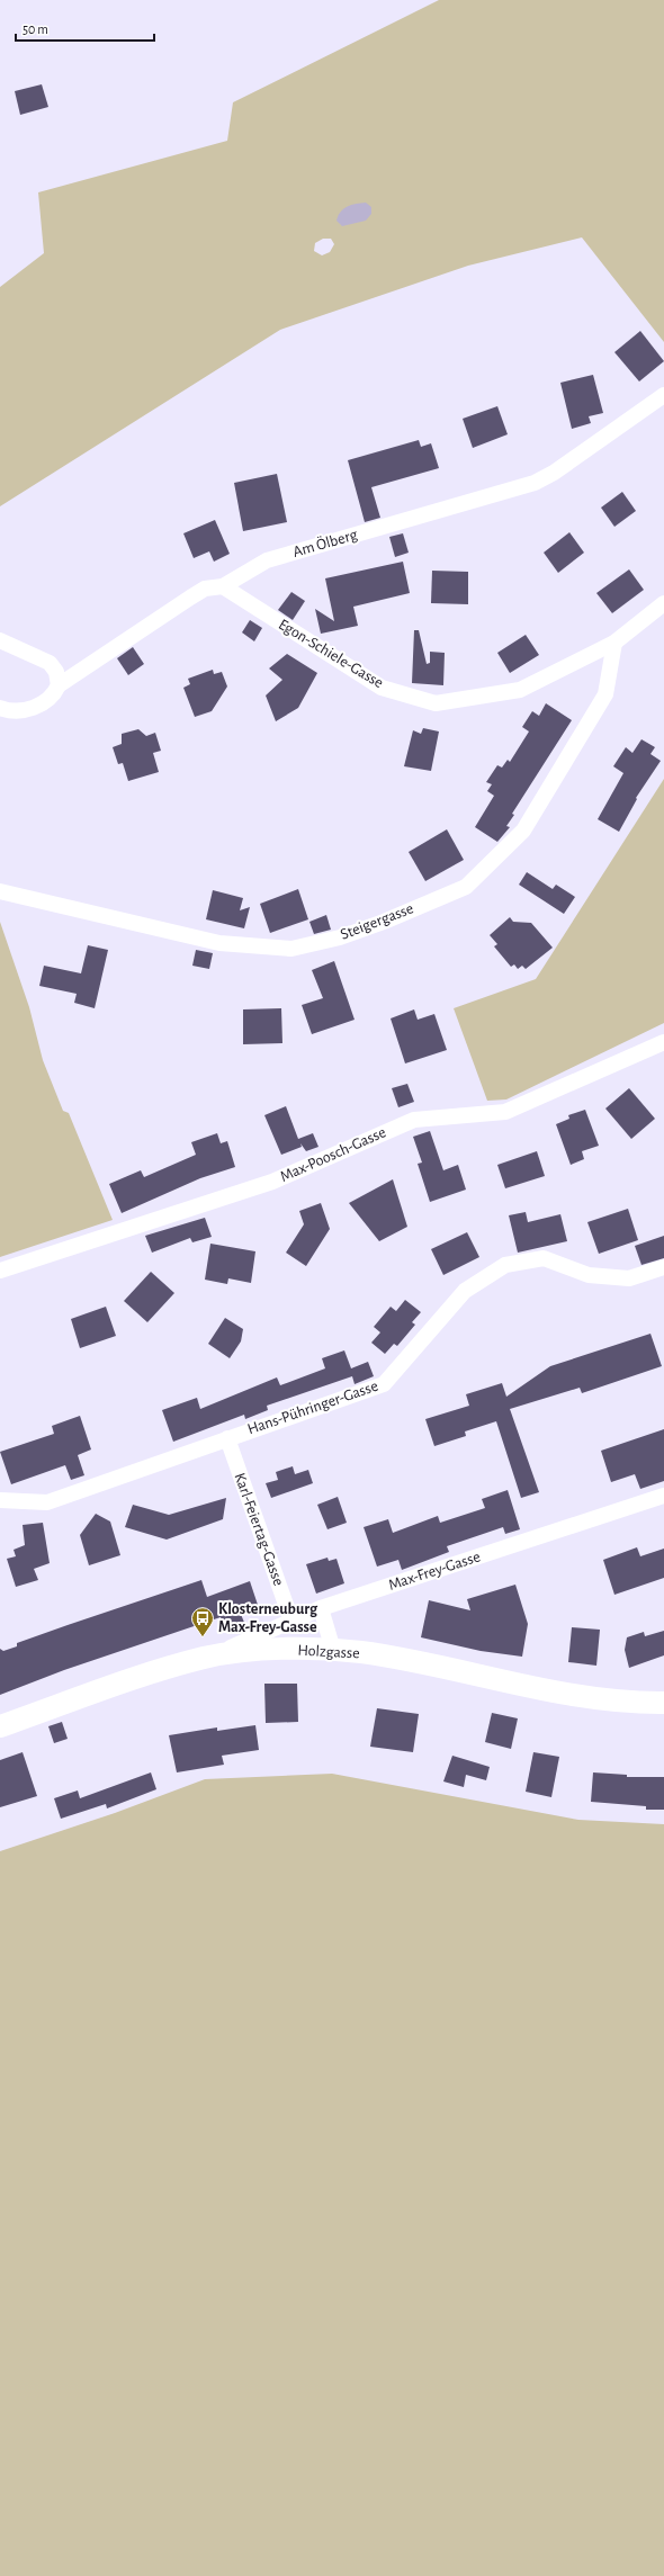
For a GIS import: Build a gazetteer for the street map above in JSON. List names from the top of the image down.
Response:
{
  "streets": {
    "street": [
      "Am Ölberg",
      "Egon-Schiele-Gasse",
      "Steigergasse",
      "Max-Poosch-Gasse",
      "Hans-Pühringer-Gasse",
      "Karl-Feiertag-Gasse",
      "Max-Frey-Gasse",
      "Holzgasse"
    ]
  },
  "crossings": [
    ["Am Ölberg", "Egon-Schiele-Gasse"],
    ["Egon-Schiele-Gasse", "Steigergasse"],
    ["Hans-Pühringer-Gasse", "Karl-Feiertag-Gasse"],
    ["Karl-Feiertag-Gasse", "Max-Frey-Gasse"],
    ["Max-Frey-Gasse", "Holzgasse"]
  ],
  "places": {
    "bus stop": ["Klosterneuburg Max-Frey-Gasse"]
  },
  "scale_bar": "50 m"
}
